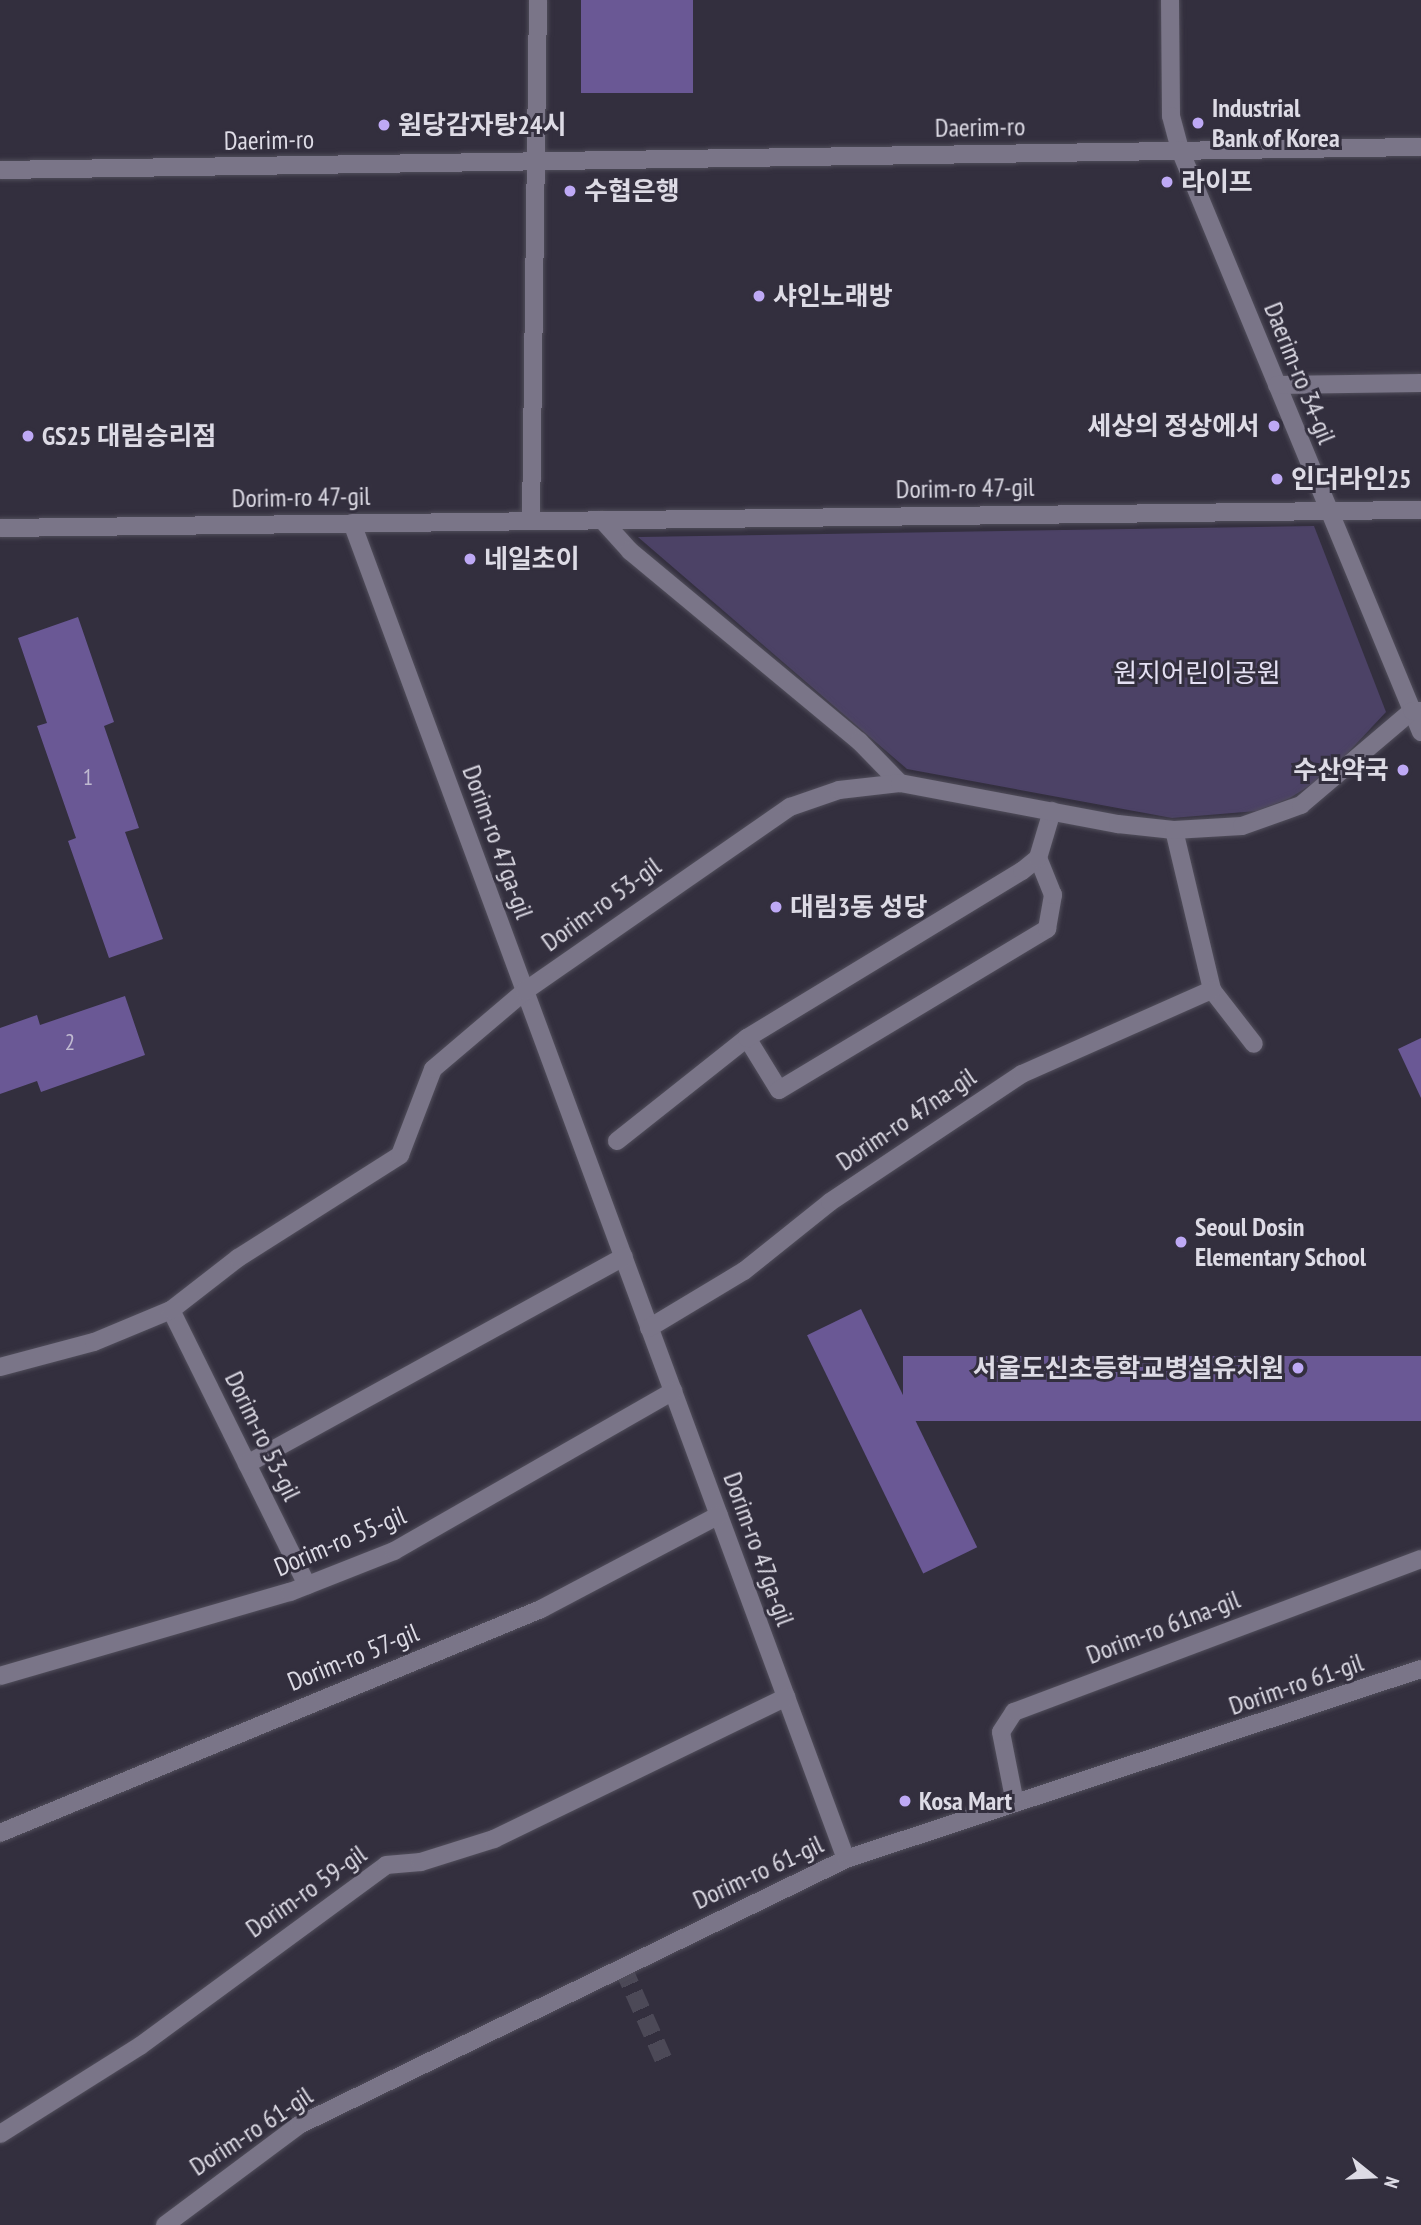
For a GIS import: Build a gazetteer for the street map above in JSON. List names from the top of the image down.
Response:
{
  "streets": {
    "street": [
      "Daerim-ro",
      "Daerim-ro 34-gil",
      "Dorim-ro 47-gil",
      "Dorim-ro 47ga-gil",
      "Dorim-ro 53-gil",
      "Dorim-ro 47na-gil",
      "Dorim-ro 55-gil",
      "Dorim-ro 61na-gil",
      "Dorim-ro 57-gil",
      "Dorim-ro 61-gil",
      "Dorim-ro 59-gil"
    ]
  },
  "crossings": [
    ["Daerim-ro", "Daerim-ro 34-gil"],
    ["Daerim-ro 34-gil", "Dorim-ro 47-gil"],
    ["Daerim-ro 34-gil", "Dorim-ro 53-gil"],
    ["Dorim-ro 47-gil", "Dorim-ro 47ga-gil"],
    ["Dorim-ro 47ga-gil", "Dorim-ro 53-gil"],
    ["Dorim-ro 47ga-gil", "Dorim-ro 47na-gil"],
    ["Dorim-ro 47ga-gil", "Dorim-ro 55-gil"],
    ["Dorim-ro 47ga-gil", "Dorim-ro 57-gil"],
    ["Dorim-ro 47ga-gil", "Dorim-ro 61-gil"],
    ["Dorim-ro 47ga-gil", "Dorim-ro 59-gil"],
    ["Dorim-ro 53-gil", "Dorim-ro 55-gil"],
    ["Dorim-ro 61na-gil", "Dorim-ro 61-gil"]
  ],
  "parks": ["원지어린이공원"],
  "places": [
    "Industrial Bank of Korea",
    "원당감자탕24시",
    "라이프",
    "수협은행",
    "샤인노래방",
    "세상의 정상에서",
    "GS25 대림승리점",
    "인더라인25",
    "네일초이",
    "수산약국",
    "대림3동 성당",
    "Seoul Dosin Elementary School",
    "서울도신초등학교병설유치원",
    "Kosa Mart"
  ],
  "house_numbers": ["1", "2"],
  "north": "right"
}
